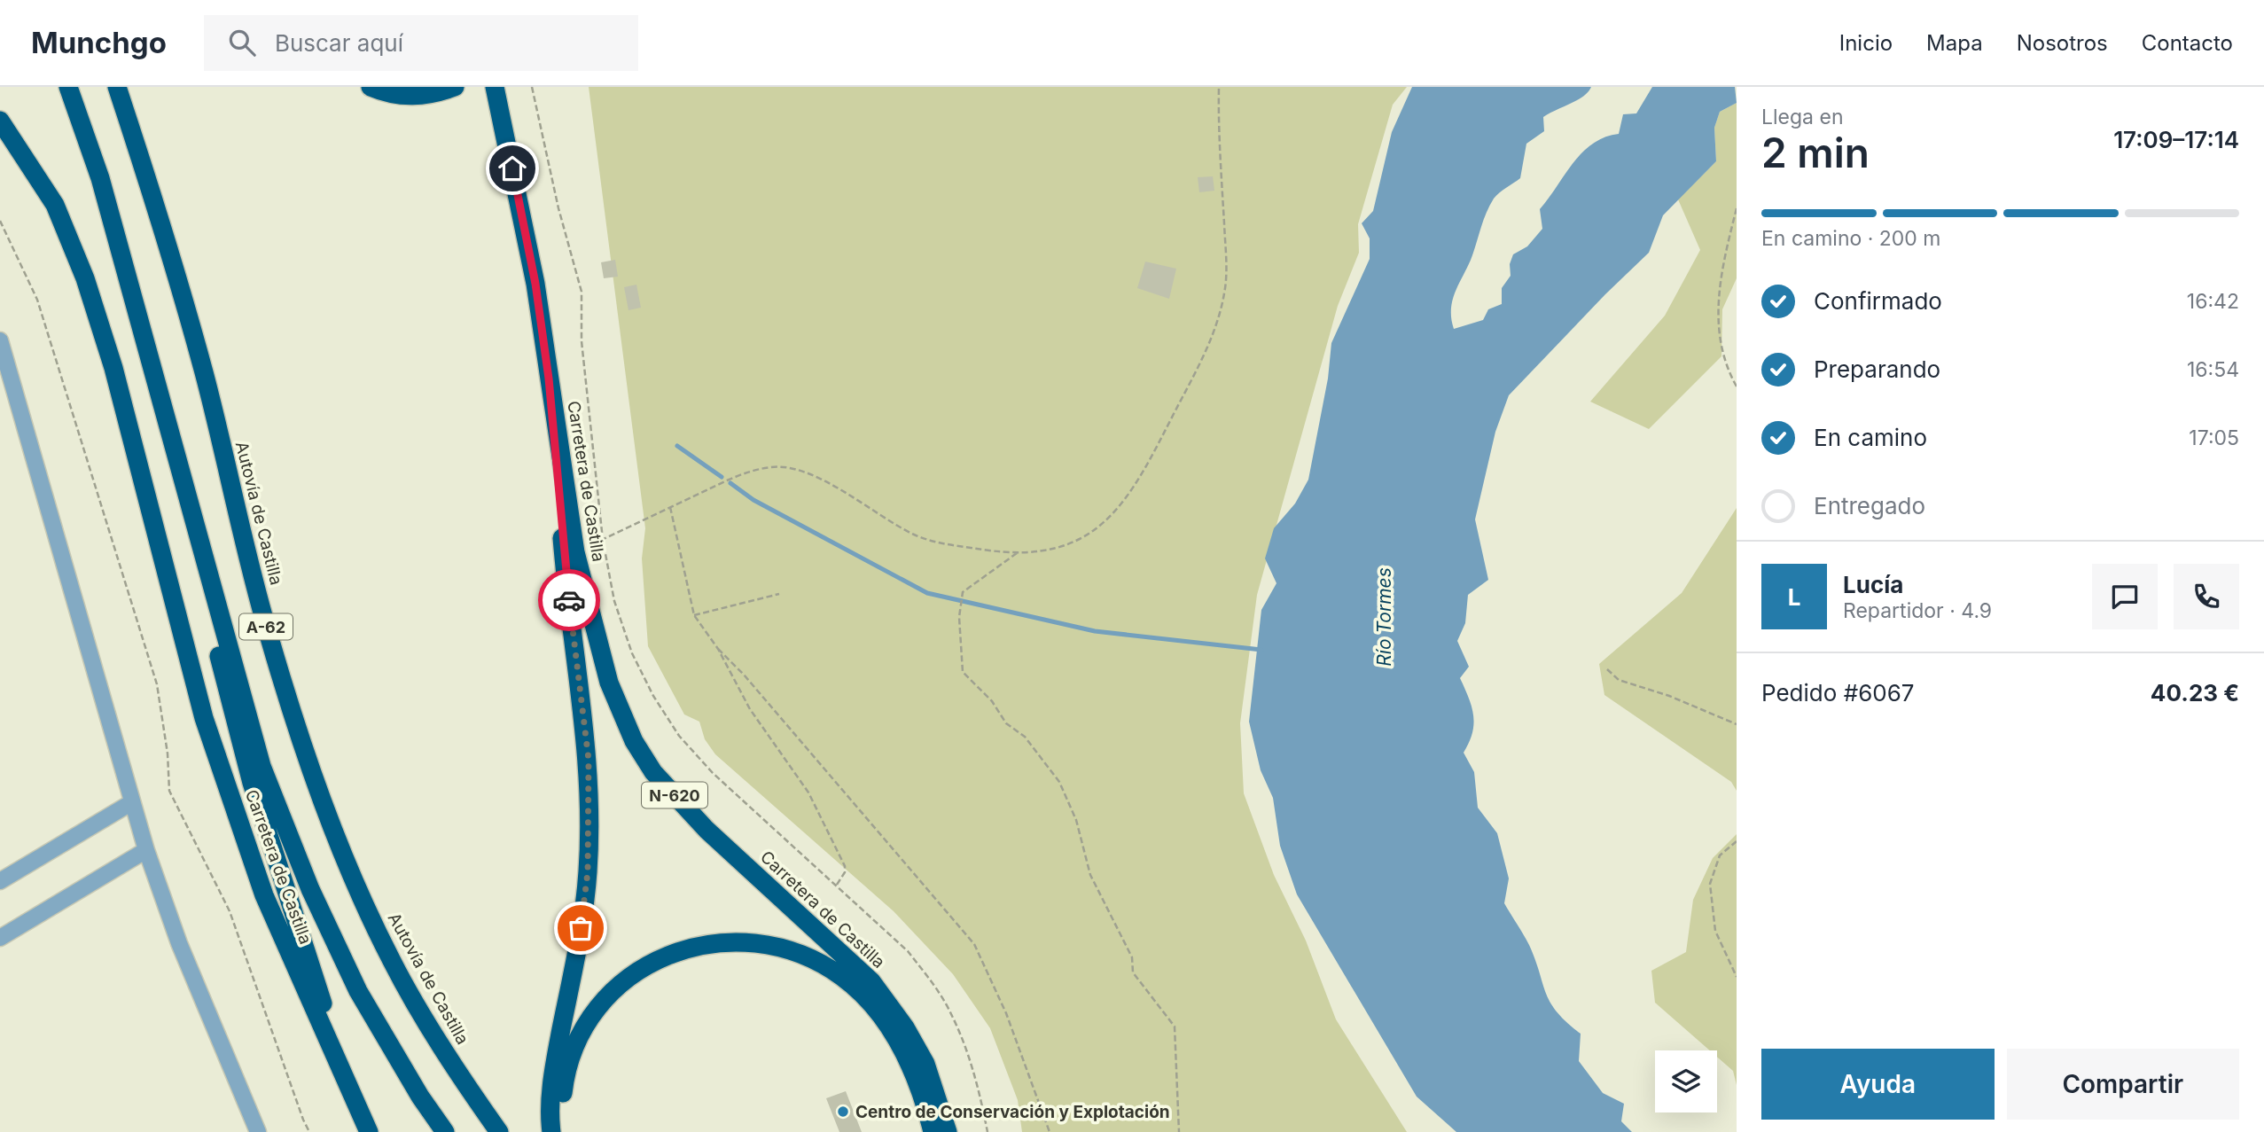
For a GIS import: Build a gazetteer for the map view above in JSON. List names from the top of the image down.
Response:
{
  "streets": {
    "highway": [
      "Carretera de Castilla",
      "Autovía de Castilla",
      "A-62",
      "N-620"
    ]
  },
  "water": ["Río Tormes"],
  "places": ["Centro de Conservación y Explotación"],
  "page": {
    "header": "Munchgo",
    "search": "Buscar aquí",
    "nav": [
      "Inicio",
      "Mapa",
      "Nosotros",
      "Contacto"
    ],
    "heading": ["2 min", "Llega en", "17:09–17:14"],
    "panel": [
      "Lucía",
      "Repartidor · 4.9",
      "Pedido #6067",
      "40.23 €"
    ],
    "bar": "En camino · 200 m",
    "list": [
      ["Confirmado", "16:42"],
      ["Preparando", "16:54"],
      ["En camino", "17:05"],
      "Entregado"
    ],
    "round": "L",
    "buttons": ["Ayuda", "Compartir"]
  }
}
